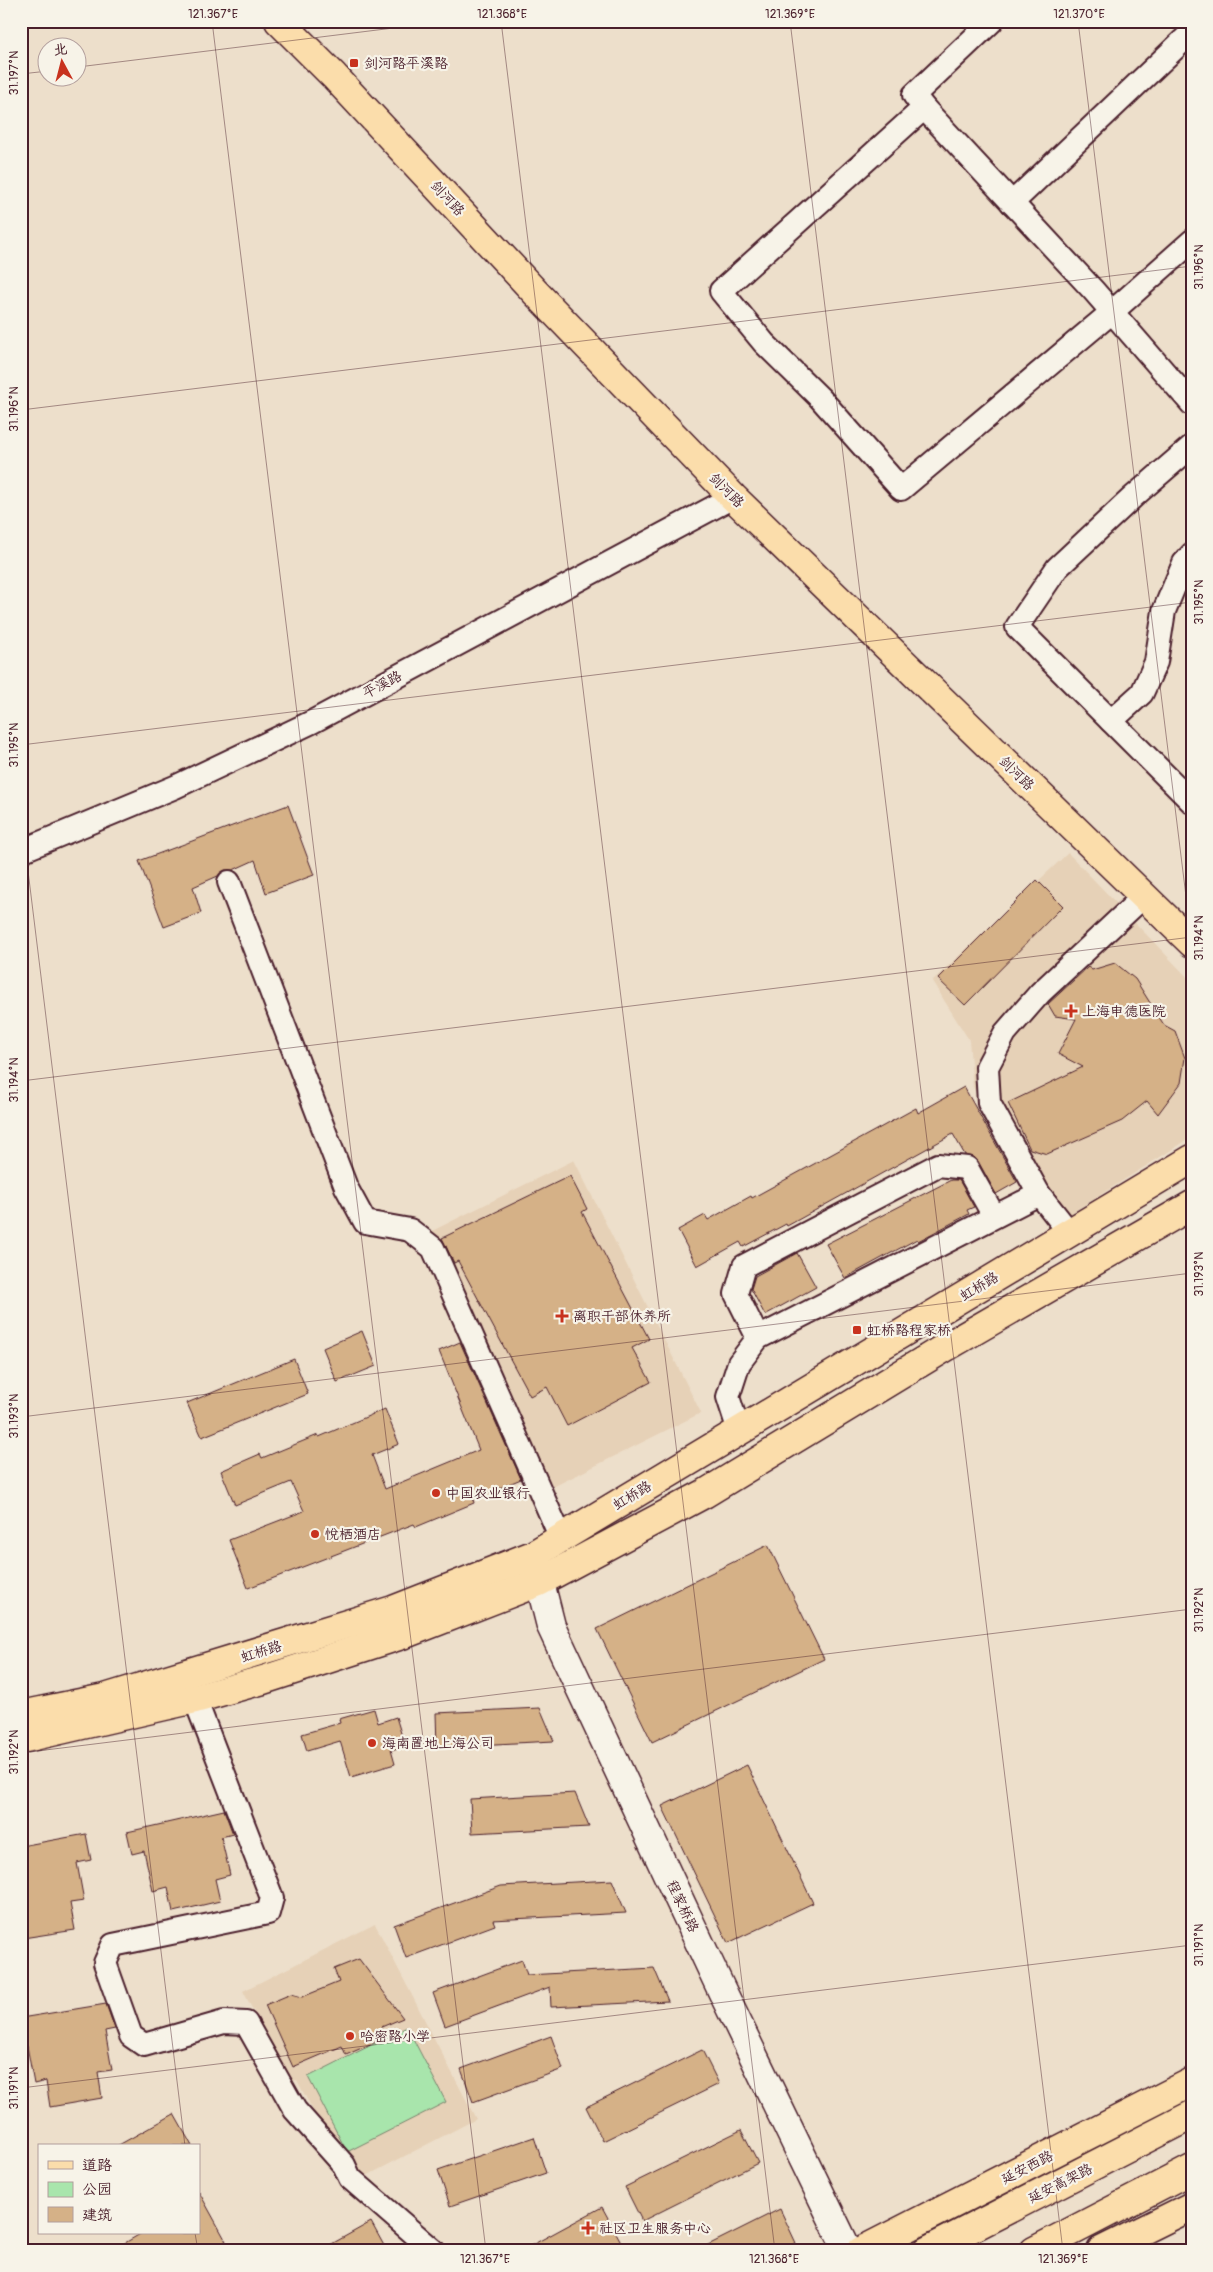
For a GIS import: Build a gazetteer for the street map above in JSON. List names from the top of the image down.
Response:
{
  "streets": {
    "main road": [
      "剑河路",
      "虹桥路",
      "延安西路",
      "延安高架路"
    ],
    "street": ["平溪路", "程家桥路"]
  },
  "crossings": [
    ["剑河路", "平溪路"],
    ["虹桥路", "程家桥路"]
  ],
  "places": {
    "transit": ["剑河路平溪路", "虹桥路程家桥"],
    "health": ["上海申德医院", "离职干部休养所", "社区卫生服务中心"],
    "other": [
      "中国农业银行",
      "悦栖酒店",
      "海南置地上海公司",
      "哈密路小学"
    ]
  },
  "legend": ["道路", "公园", "建筑"],
  "north": "top",
  "coordinates": [
    "121.367°E",
    "121.368°E",
    "121.369°E",
    "121.370°E",
    "31.197°N",
    "31.196°N",
    "31.195°N",
    "31.194°N",
    "31.193°N",
    "31.192°N",
    "31.191°N"
  ]
}
